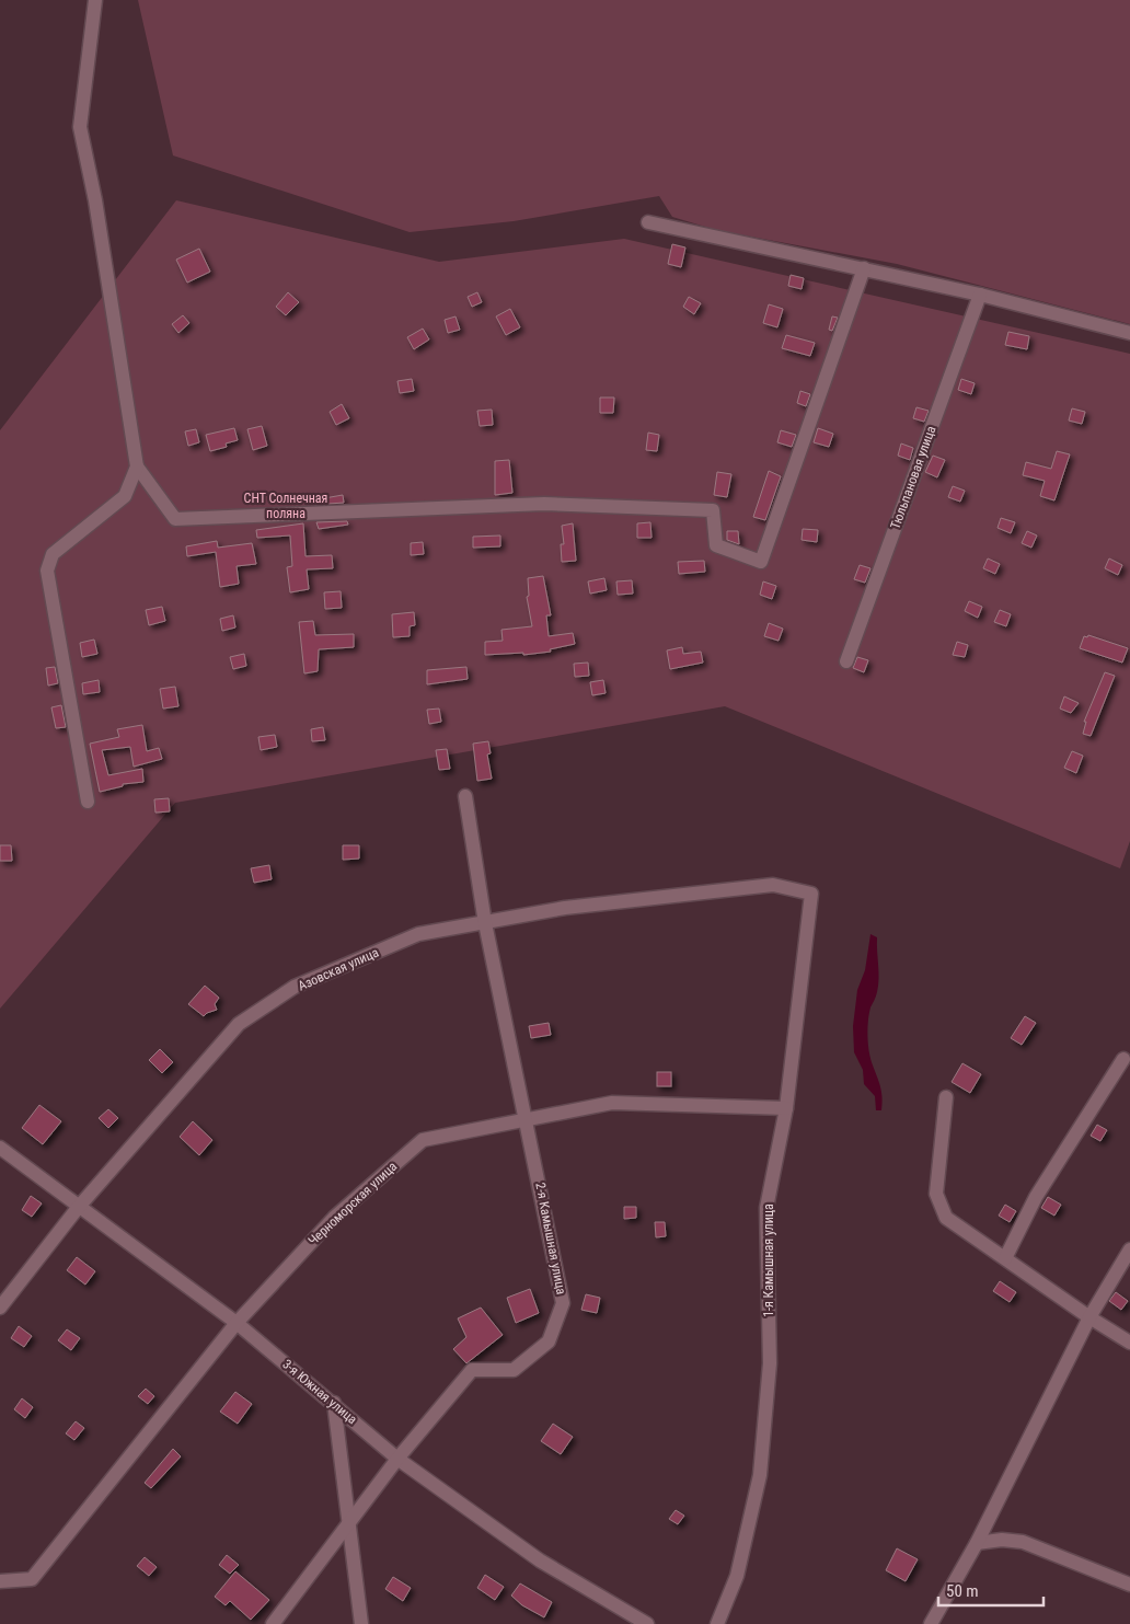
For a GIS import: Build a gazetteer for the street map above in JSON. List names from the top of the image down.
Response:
{
  "streets": {
    "street": [
      "Тюльпановая улица",
      "Азовская улица",
      "Черноморская улица",
      "2-я Камышная улица",
      "1-я Камышная улица",
      "3-я Южная улица"
    ]
  },
  "crossings": [
    ["Азовская улица", "2-я Камышная улица"],
    ["Азовская улица", "1-я Камышная улица"],
    ["Азовская улица", "3-я Южная улица"],
    ["Черноморская улица", "2-я Камышная улица"],
    ["Черноморская улица", "1-я Камышная улица"],
    ["Черноморская улица", "3-я Южная улица"],
    ["2-я Камышная улица", "3-я Южная улица"]
  ],
  "parks": ["СНТ Солнечная поляна"],
  "scale_bar": "50 m"
}
